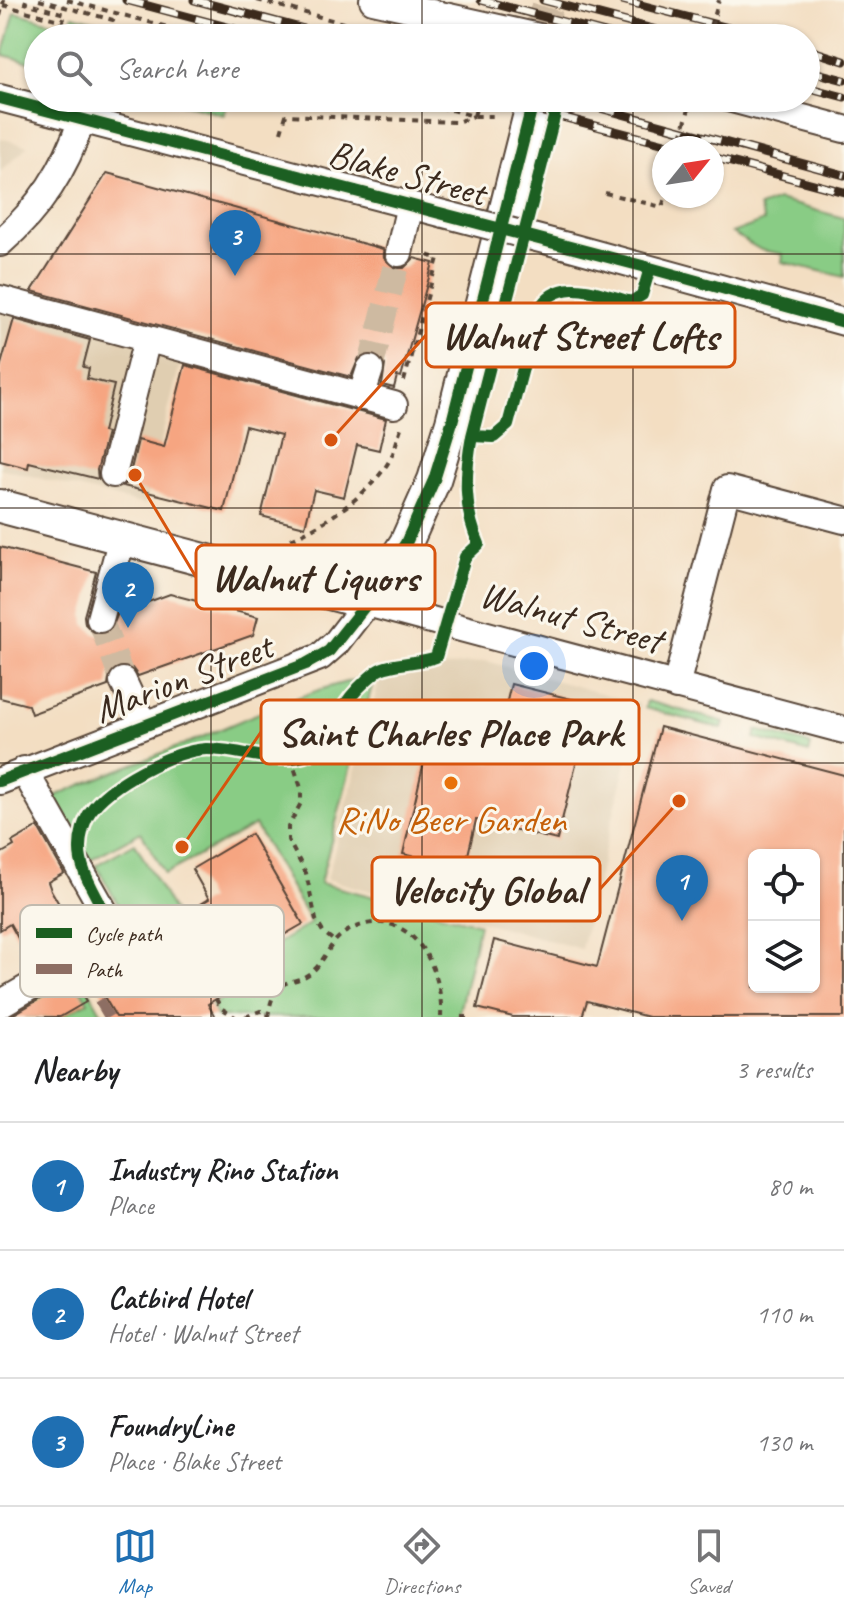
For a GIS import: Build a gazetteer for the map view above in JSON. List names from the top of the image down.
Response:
{
  "streets": {
    "main road": ["Walnut Street"],
    "street": ["Blake Street", "Marion Street"]
  },
  "crossings": [
    ["Walnut Street", "Marion Street"]
  ],
  "places": [
    "Walnut Street Lofts",
    "Walnut Liquors",
    "RiNo Beer Garden",
    "Velocity Global",
    "Saint Charles Place Park"
  ],
  "legend": ["Cycle path", "Path"],
  "north": "top right",
  "page": {
    "search": "Search here",
    "pins": ["3", "2", "1"],
    "heading": ["Nearby", "3 results"],
    "list": [
      {
        "mark": "1",
        "name": "Industry Rino Station",
        "note": "Place",
        "value": "80 m"
      },
      {
        "mark": "2",
        "name": "Catbird Hotel",
        "note": "Hotel · Walnut Street",
        "value": "110 m"
      },
      {
        "mark": "3",
        "name": "FoundryLine",
        "note": "Place · Blake Street",
        "value": "130 m"
      }
    ],
    "nav": ["Map", "Directions", "Saved"]
  }
}
